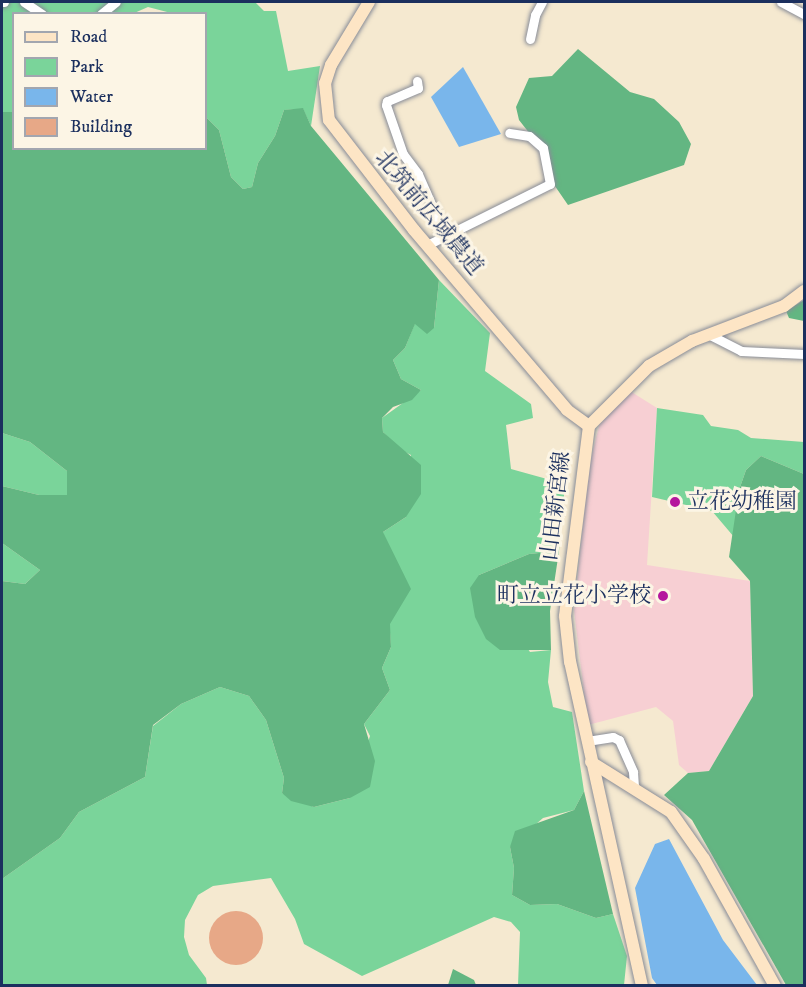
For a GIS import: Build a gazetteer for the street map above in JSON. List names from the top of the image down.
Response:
{
  "streets": {
    "main road": ["北筑前広域農道", "山田新宮線"]
  },
  "crossings": [
    ["北筑前広域農道", "山田新宮線"]
  ],
  "places": ["立花幼稚園", "町立立花小学校"],
  "legend": [
    "Road",
    "Park",
    "Water",
    "Building"
  ]
}
